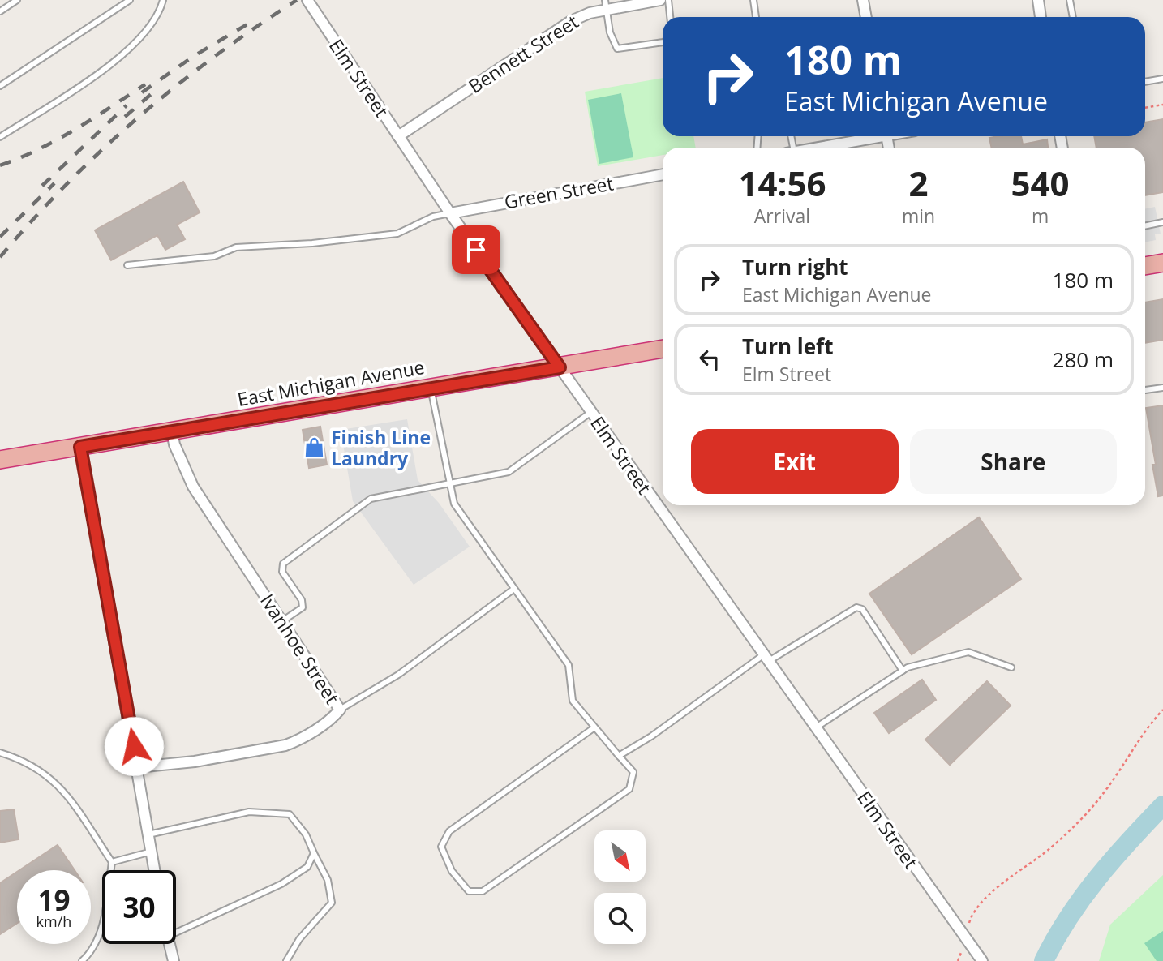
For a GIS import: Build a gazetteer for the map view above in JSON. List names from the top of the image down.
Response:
{
  "streets": {
    "highway": ["East Michigan Avenue"],
    "street": [
      "Bennett Street",
      "Elm Street",
      "Green Street",
      "Ivanhoe Street"
    ]
  },
  "crossings": [
    ["Bennett Street", "Elm Street"],
    ["Elm Street", "Green Street"],
    ["Elm Street", "East Michigan Avenue"],
    ["East Michigan Avenue", "Ivanhoe Street"]
  ],
  "places": {
    "shop": ["Finish Line Laundry"]
  },
  "north": "bottom right",
  "page": {
    "turn": ["180 m", "East Michigan Avenue"],
    "eta": [
      "14:56",
      "Arrival",
      "2",
      "min",
      "540",
      "m"
    ],
    "list": [
      {
        "name": "Turn right",
        "note": "East Michigan Avenue",
        "value": "180 m"
      },
      {
        "name": "Turn left",
        "note": "Elm Street",
        "value": "280 m"
      }
    ],
    "buttons": ["Exit", "Share"],
    "speed": "19 km/h",
    "limit": "30"
  }
}
